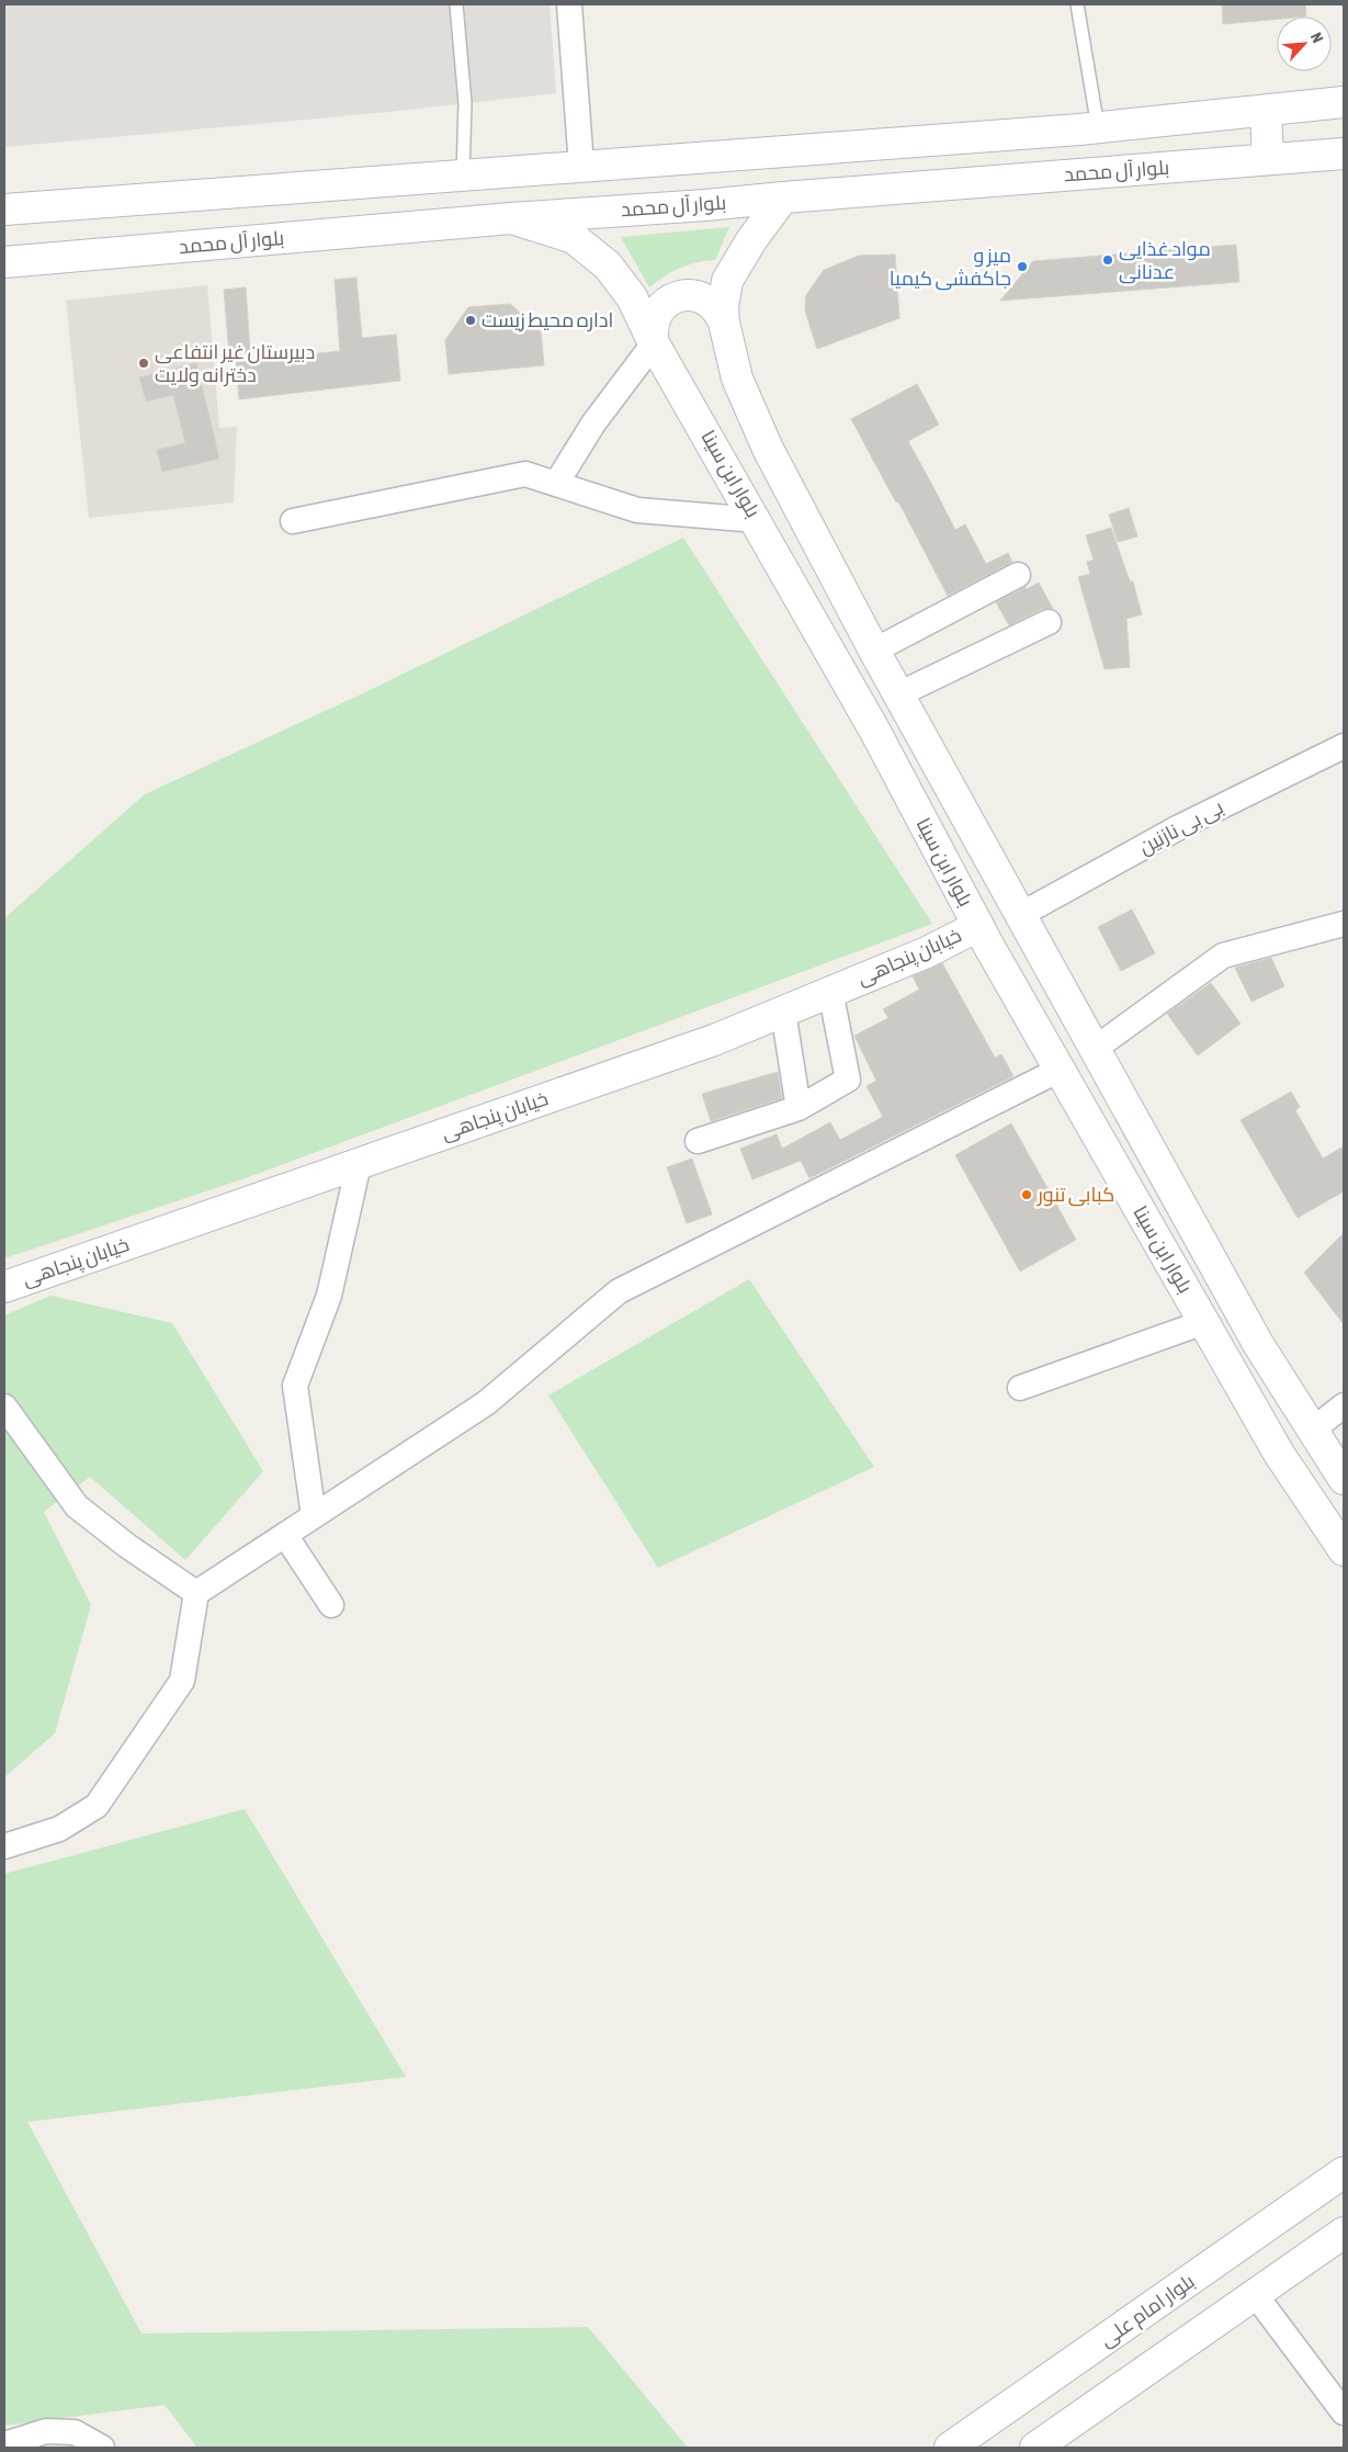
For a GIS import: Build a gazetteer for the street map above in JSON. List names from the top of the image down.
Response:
{
  "streets": {
    "main road": [
      "بلوار آل محمد",
      "بلوار ابن سینا",
      "خیابان پنجاهی",
      "بلوار امام علی"
    ],
    "street": ["بی بی نازنین"]
  },
  "crossings": [
    ["بلوار آل محمد", "بلوار ابن سینا"],
    ["بلوار ابن سینا", "بی بی نازنین"],
    ["بلوار ابن سینا", "خیابان پنجاهی"]
  ],
  "places": [
    "مواد غذایی عدنانی",
    "میز و جاکفشی کیمیا",
    "اداره محیط زیست",
    "دبیرستان غیر انتفاعی دخترانه ولایت",
    "کبابی تنور"
  ],
  "north": "top right"
}
